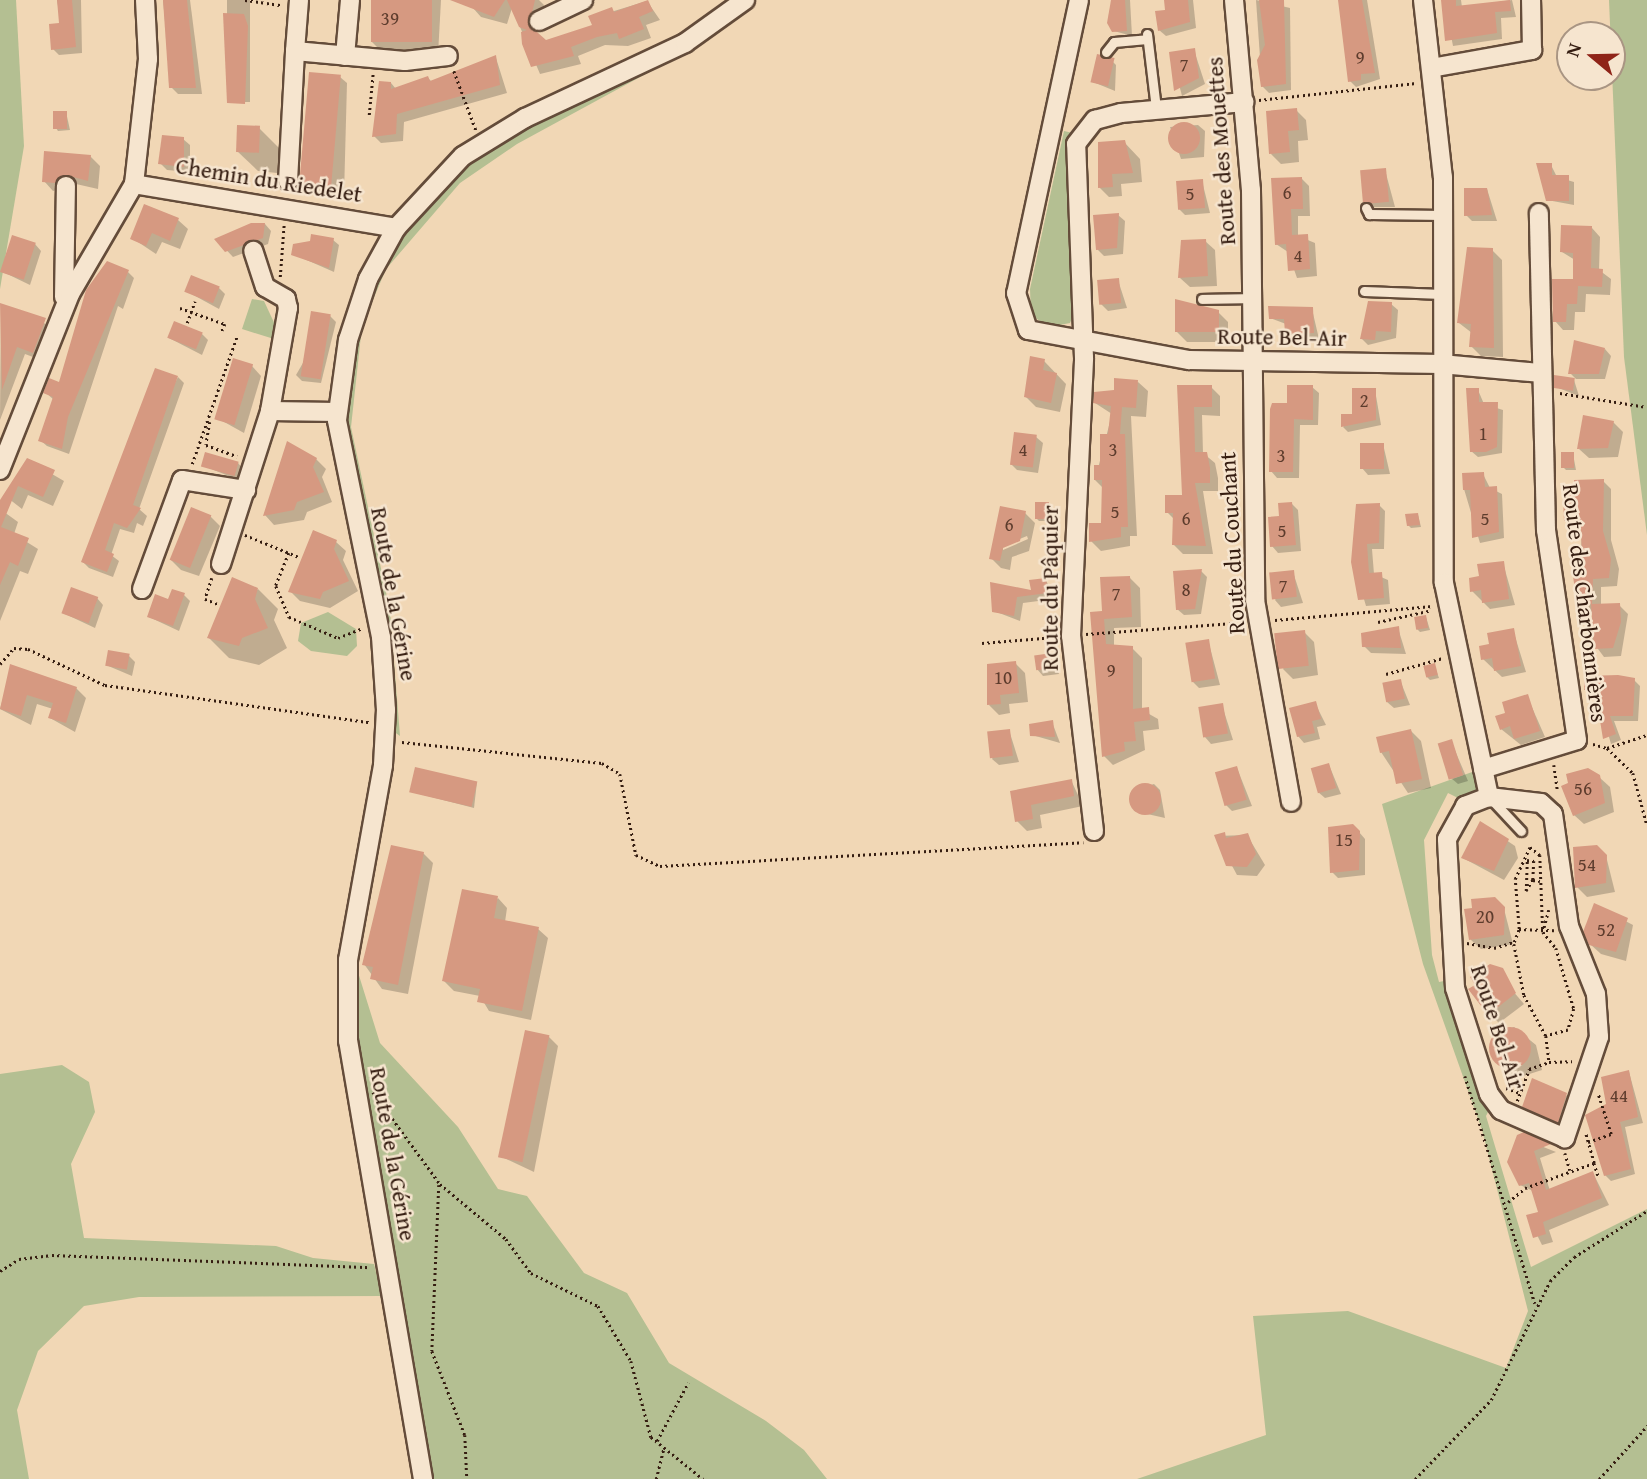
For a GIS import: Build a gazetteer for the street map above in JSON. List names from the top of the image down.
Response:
{
  "streets": {
    "street": [
      "Route des Mouettes",
      "Chemin du Riedelet",
      "Route Bel-Air",
      "Route du Couchant",
      "Route du Pâquier",
      "Route de la Gérine",
      "Route des Charbonnières"
    ]
  },
  "crossings": [
    ["Route des Mouettes", "Route Bel-Air"],
    ["Route des Mouettes", "Route du Couchant"],
    ["Route des Mouettes", "Route du Pâquier"],
    ["Chemin du Riedelet", "Route de la Gérine"],
    ["Route Bel-Air", "Route du Couchant"],
    ["Route Bel-Air", "Route du Pâquier"]
  ],
  "house_numbers": [
    "39",
    "9",
    "7",
    "6",
    "5",
    "4",
    "2",
    "1",
    "4",
    "3",
    "3",
    "5",
    "6",
    "5",
    "6",
    "5",
    "7",
    "8",
    "7",
    "9",
    "10",
    "56",
    "15",
    "54",
    "20",
    "52",
    "44"
  ],
  "north": "left"
}
